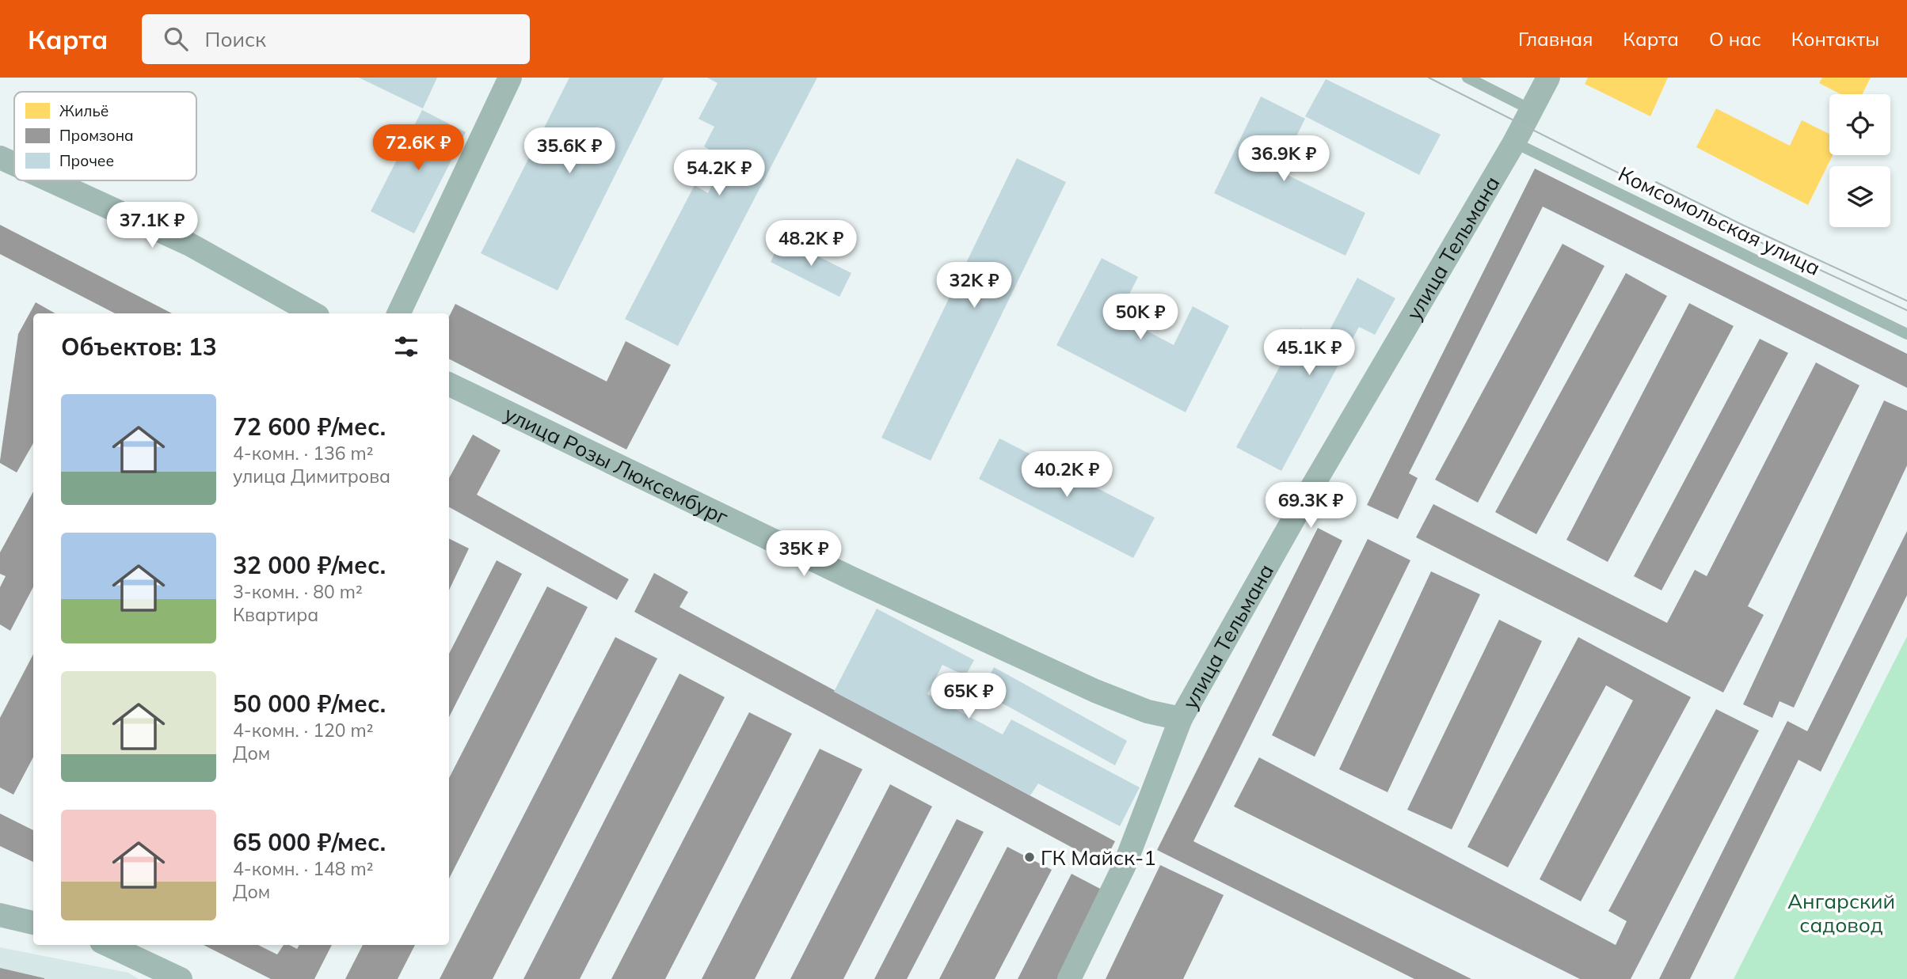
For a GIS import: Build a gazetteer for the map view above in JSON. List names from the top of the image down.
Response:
{
  "streets": {
    "street": ["улица Тельмана", "улица Розы Люксембург"],
    "lane": ["Комсомольская улица"]
  },
  "crossings": [
    ["Комсомольская улица", "улица Тельмана"],
    ["улица Тельмана", "улица Розы Люксембург"]
  ],
  "parks": ["Ангарский садовод"],
  "places": ["ГК Майск-1"],
  "legend": ["Жильё", "Промзона", "Прочее"],
  "page": {
    "header": "Карта",
    "search": "Поиск",
    "nav": [
      "Главная",
      "Карта",
      "О нас",
      "Контакты"
    ],
    "price": [
      "72.6K ₽",
      "35.6K ₽",
      "36.9K ₽",
      "54.2K ₽",
      "37.1K ₽",
      "48.2K ₽",
      "32K ₽",
      "50K ₽",
      "45.1K ₽",
      "40.2K ₽",
      "69.3K ₽",
      "35K ₽",
      "65K ₽"
    ],
    "heading": "Объектов: 13",
    "list": [
      {
        "name": "72 600 ₽/мес.",
        "note": "4-комн. · 136 m² · улица Димитрова"
      },
      {
        "name": "32 000 ₽/мес.",
        "note": "3-комн. · 80 m² · Квартира"
      },
      {
        "name": "50 000 ₽/мес.",
        "note": "4-комн. · 120 m² · Дом"
      },
      {
        "name": "65 000 ₽/мес.",
        "note": "4-комн. · 148 m² · Дом"
      }
    ]
  }
}
